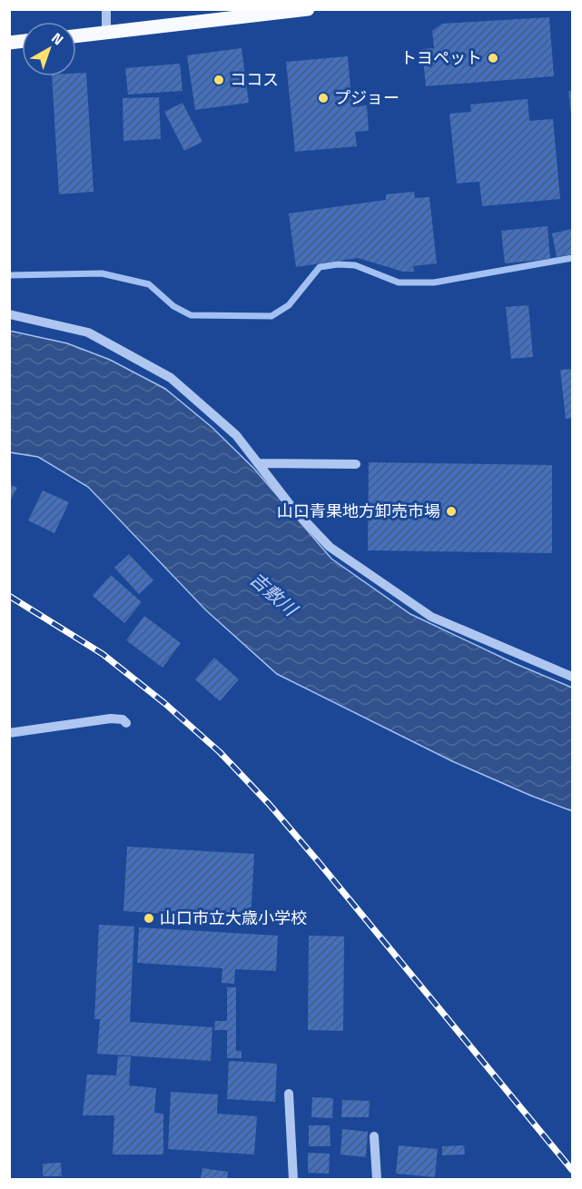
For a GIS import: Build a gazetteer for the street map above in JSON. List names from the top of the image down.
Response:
{
  "water": ["吉敷川"],
  "places": [
    "トヨペット",
    "ココス",
    "プジョー",
    "山口青果地方卸売市場",
    "山口市立大歳小学校"
  ],
  "north": "top right"
}
